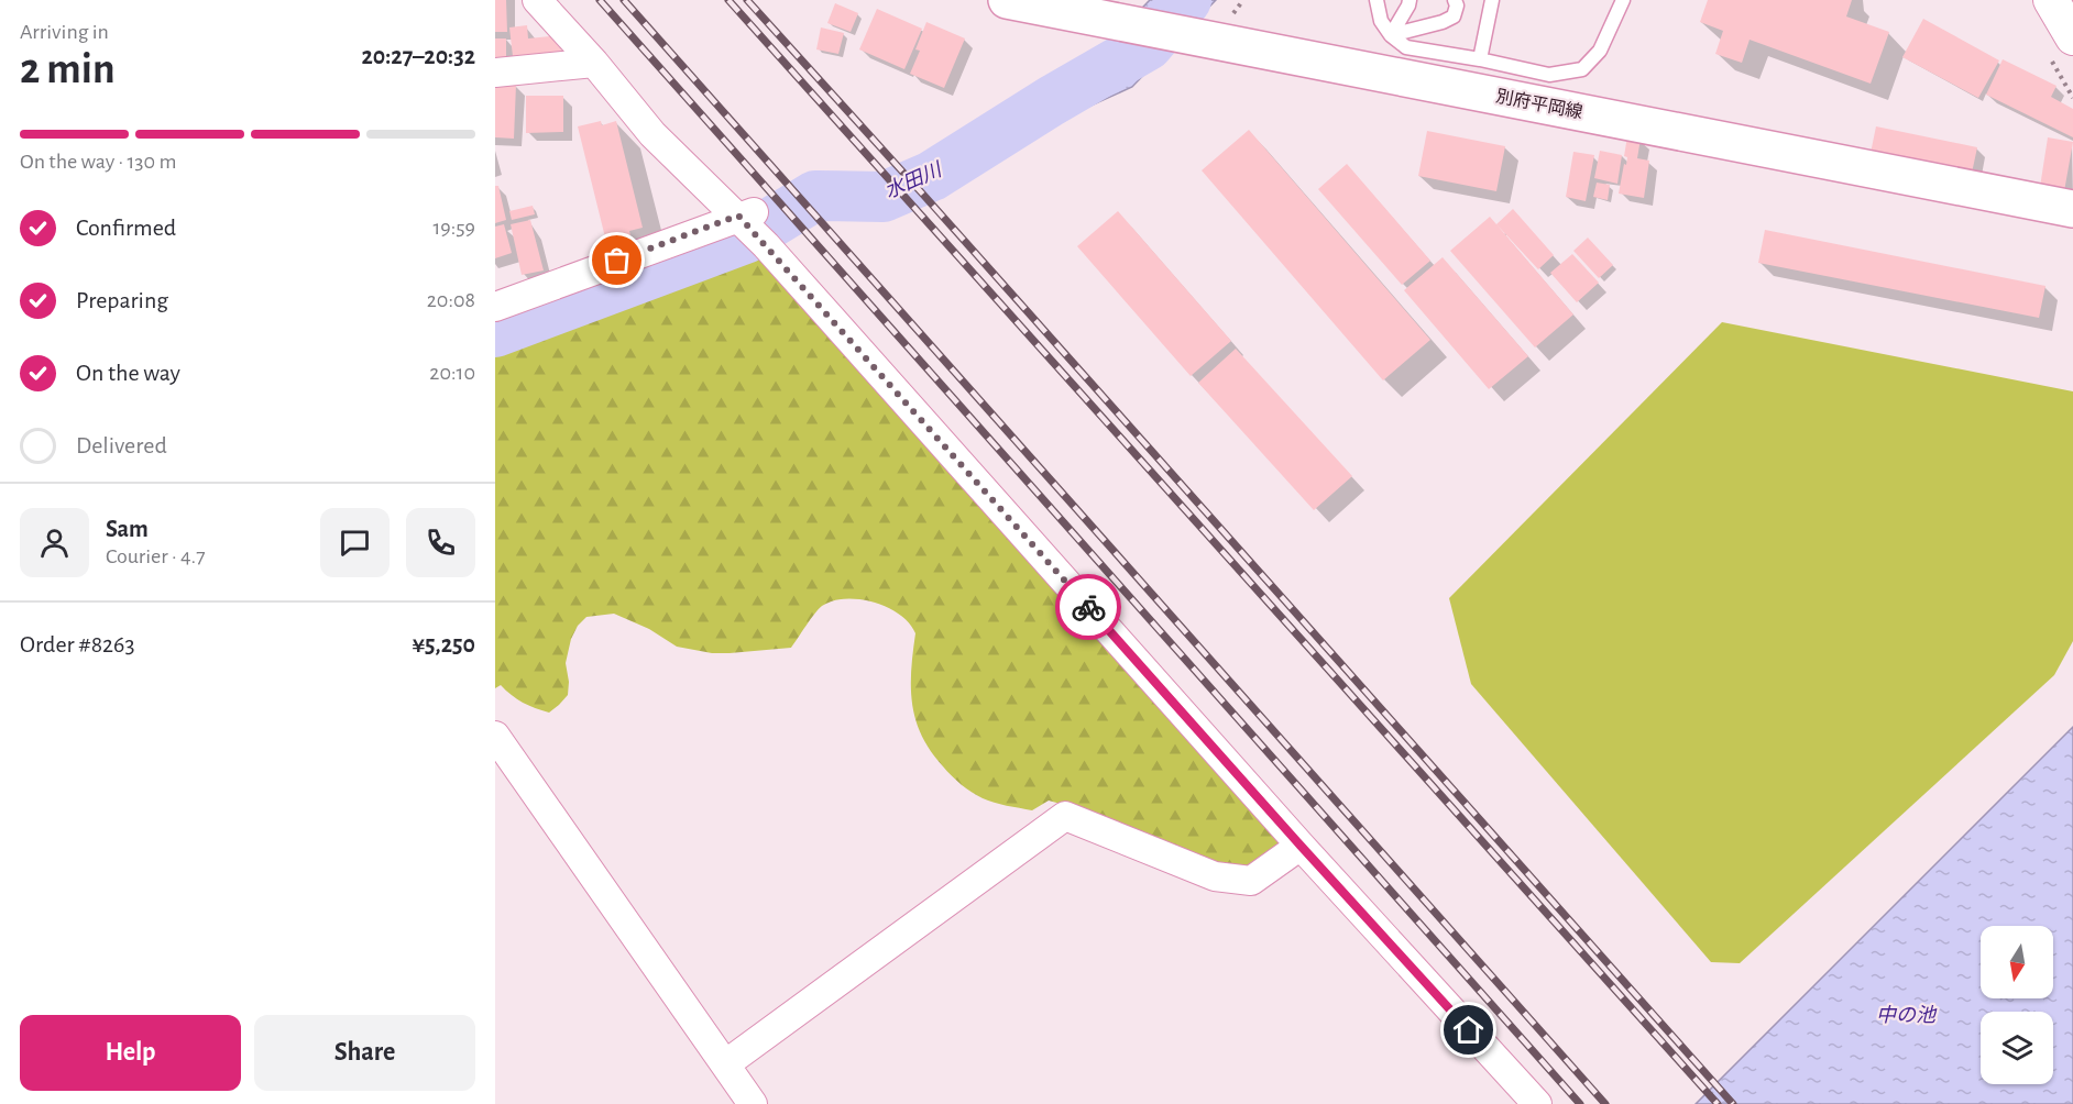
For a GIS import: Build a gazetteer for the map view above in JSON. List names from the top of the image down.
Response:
{
  "streets": {
    "main road": ["別府平岡線"]
  },
  "water": ["水田川", "中の池"],
  "north": "bottom",
  "page": {
    "heading": ["2 min", "Arriving in", "20:27–20:32"],
    "panel": [
      "Sam",
      "Courier · 4.7",
      "Order #8263",
      "¥5,250"
    ],
    "bar": "On the way · 130 m",
    "list": [
      ["Confirmed", "19:59"],
      ["Preparing", "20:08"],
      ["On the way", "20:10"],
      "Delivered"
    ],
    "buttons": ["Help", "Share"]
  }
}
